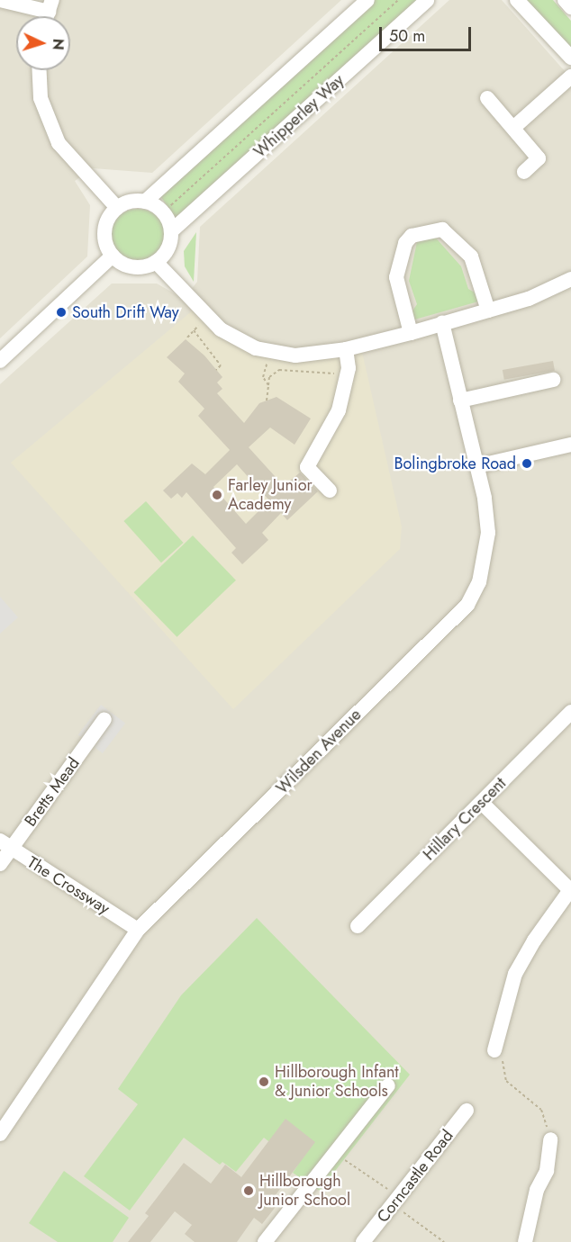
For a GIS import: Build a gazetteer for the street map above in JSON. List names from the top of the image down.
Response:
{
  "streets": {
    "street": [
      "Whipperley Way",
      "Wilsden Avenue",
      "Bretts Mead",
      "Hillary Crescent",
      "The Crossway",
      "Corncastle Road"
    ]
  },
  "crossings": [
    ["Wilsden Avenue", "The Crossway"],
    ["Bretts Mead", "The Crossway"]
  ],
  "places": [
    "South Drift Way",
    "Bolingbroke Road",
    "Farley Junior Academy",
    "Hillborough Infant & Junior Schools",
    "Hillborough Junior School"
  ],
  "scale_bar": "50 m",
  "north": "right"
}
